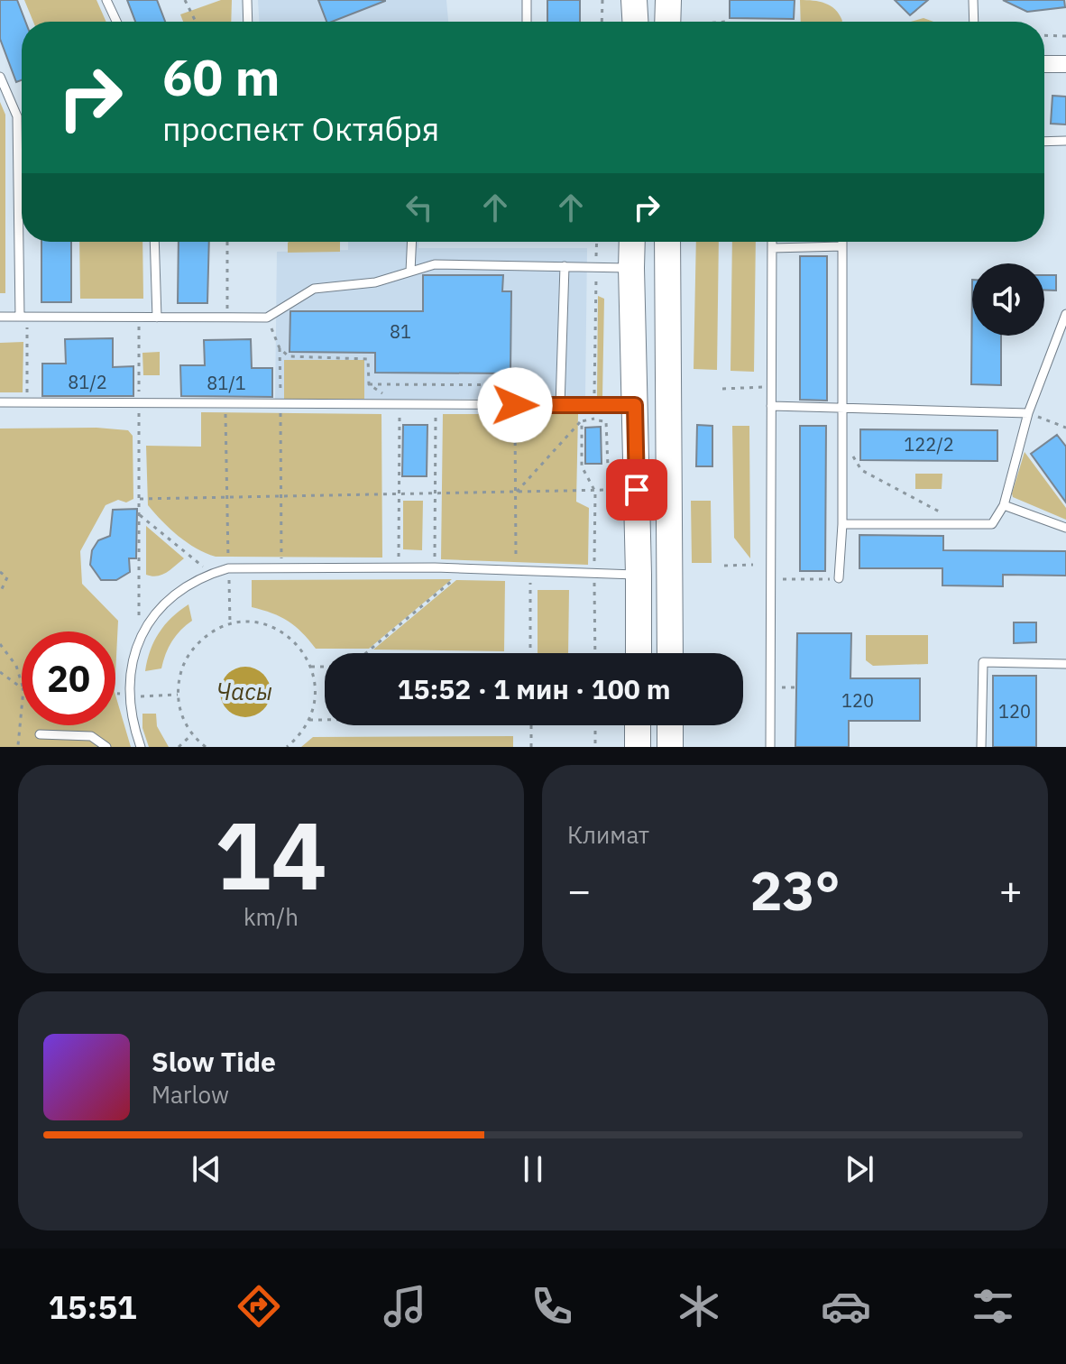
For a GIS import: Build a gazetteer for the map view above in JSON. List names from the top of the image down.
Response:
{
  "water": ["Часы"],
  "house_numbers": [
    "81",
    "81/2",
    "81/1",
    "122/2",
    "120",
    "120"
  ],
  "page": {
    "turn": ["60 m", "проспект Октября"],
    "limit": "20",
    "trip": "15:52 · 1 мин · 100 m",
    "tile": [
      ["14", "km/h"],
      "Климат"
    ],
    "heat": ["−", "23°", "+"],
    "song": ["Slow Tide", "Marlow"],
    "tabs": "15:51"
  }
}
